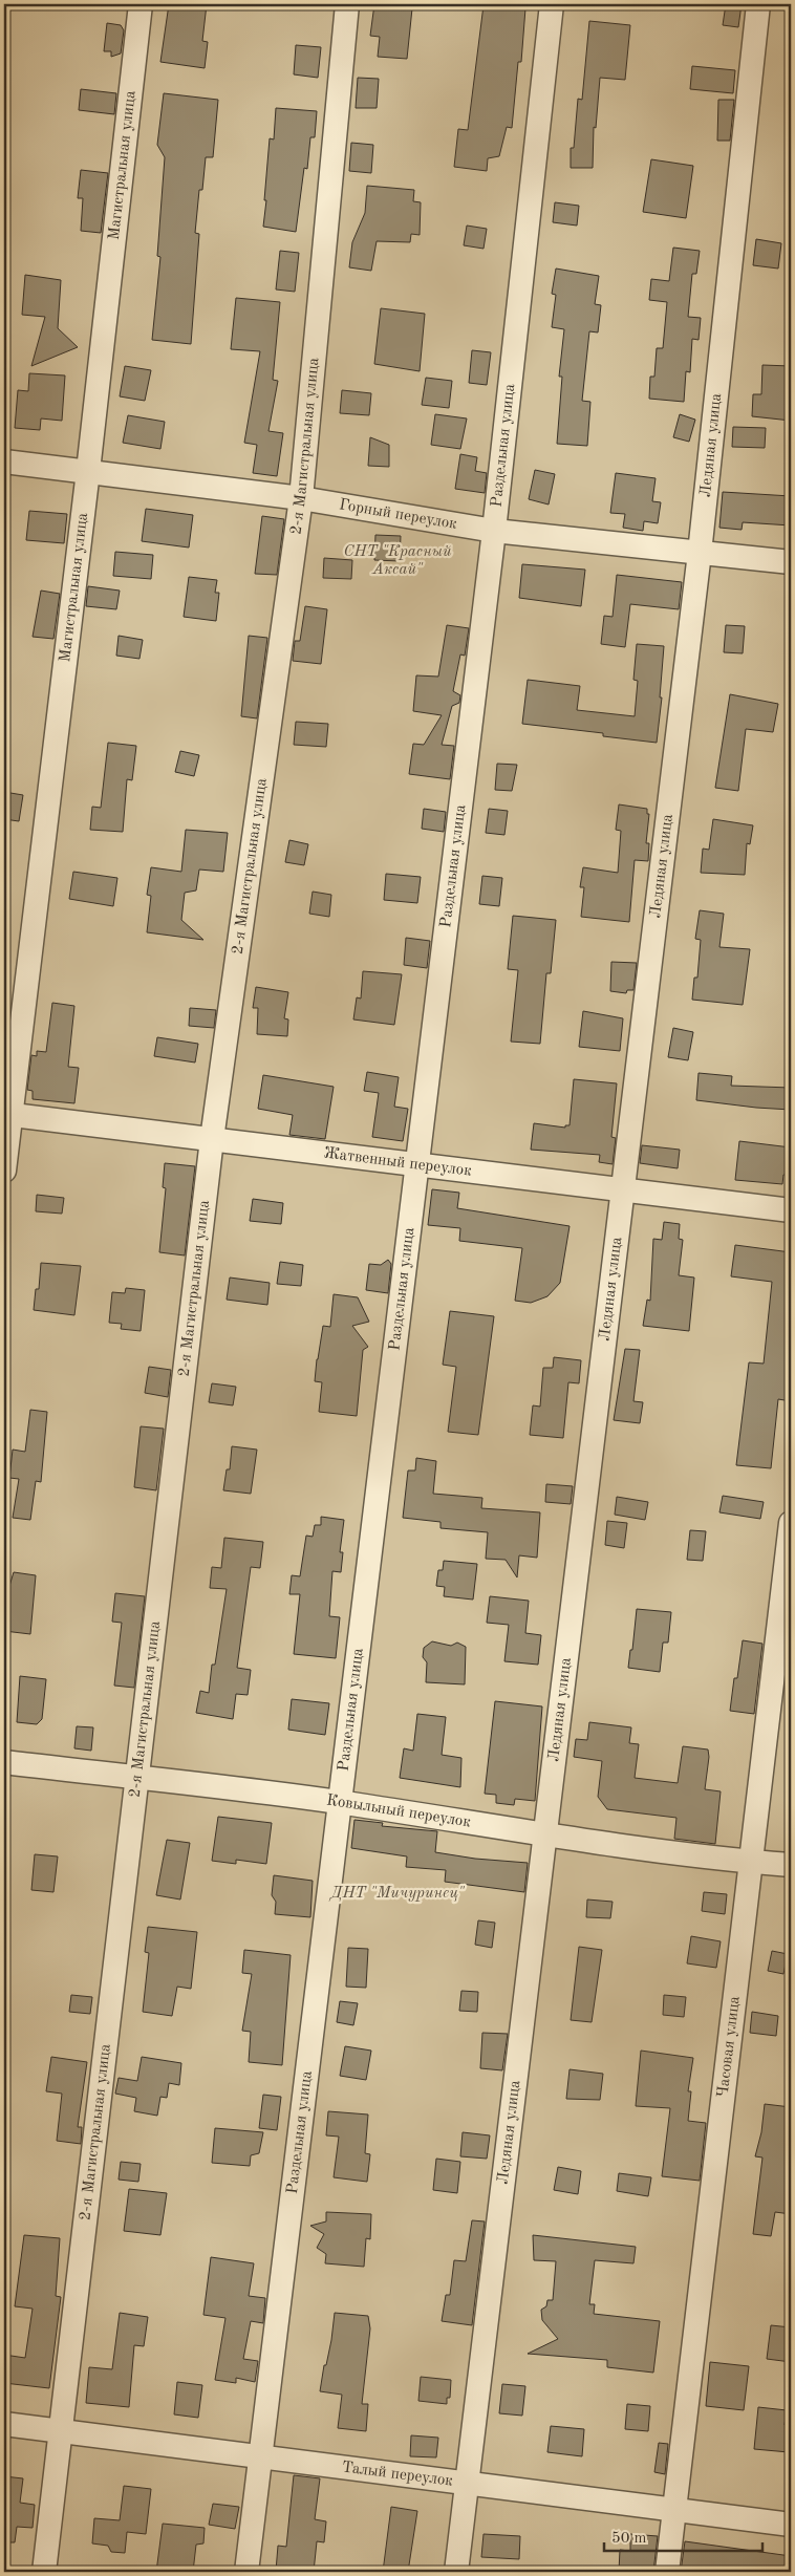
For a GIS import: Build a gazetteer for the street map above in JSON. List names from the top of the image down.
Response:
{
  "streets": {
    "street": [
      "Магистральная улица",
      "Раздельная улица",
      "Ледяная улица",
      "2-я Магистральная улица",
      "Горный переулок",
      "Жатвенный переулок",
      "Ковыльный переулок",
      "Часовая улица",
      "Талый переулок"
    ]
  },
  "crossings": [
    ["Магистральная улица", "Горный переулок"],
    ["Магистральная улица", "Жатвенный переулок"],
    ["Раздельная улица", "Горный переулок"],
    ["Раздельная улица", "Жатвенный переулок"],
    ["Раздельная улица", "Ковыльный переулок"],
    ["Раздельная улица", "Талый переулок"],
    ["Ледяная улица", "Горный переулок"],
    ["Ледяная улица", "Жатвенный переулок"],
    ["Ледяная улица", "Ковыльный переулок"],
    ["Ледяная улица", "Талый переулок"],
    ["2-я Магистральная улица", "Горный переулок"],
    ["2-я Магистральная улица", "Жатвенный переулок"],
    ["2-я Магистральная улица", "Ковыльный переулок"],
    ["2-я Магистральная улица", "Талый переулок"],
    ["Ковыльный переулок", "Часовая улица"],
    ["Часовая улица", "Талый переулок"]
  ],
  "parks": ["СНТ \"Красный Аксай\"", "ДНТ \"Мичуринец\""],
  "scale_bar": "50 m"
}
